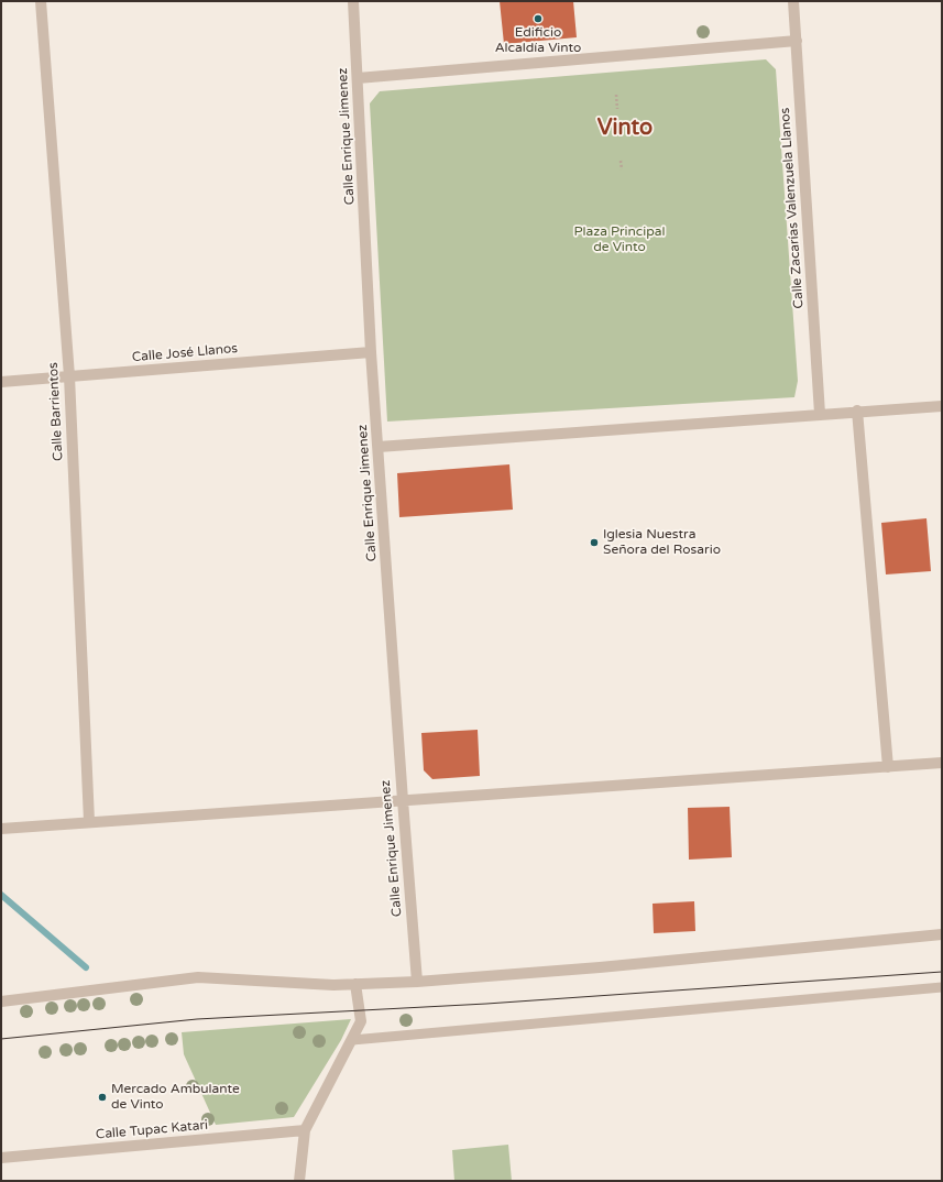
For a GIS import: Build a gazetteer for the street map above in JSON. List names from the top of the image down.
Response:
{
  "streets": {
    "street": [
      "Calle Enrique Jimenez",
      "Calle Zacarías Valenzuela Llanos",
      "Calle José Llanos",
      "Calle Barrientos",
      "Calle Tupac Katari"
    ]
  },
  "crossings": [
    ["Calle Enrique Jimenez", "Calle José Llanos"],
    ["Calle José Llanos", "Calle Barrientos"]
  ],
  "districts": ["Vinto"],
  "parks": ["Plaza Principal de Vinto"],
  "places": ["Edificio Alcaldía Vinto", "Iglesia Nuestra Señora del Rosario", "Mercado Ambulante de Vinto"]
}
